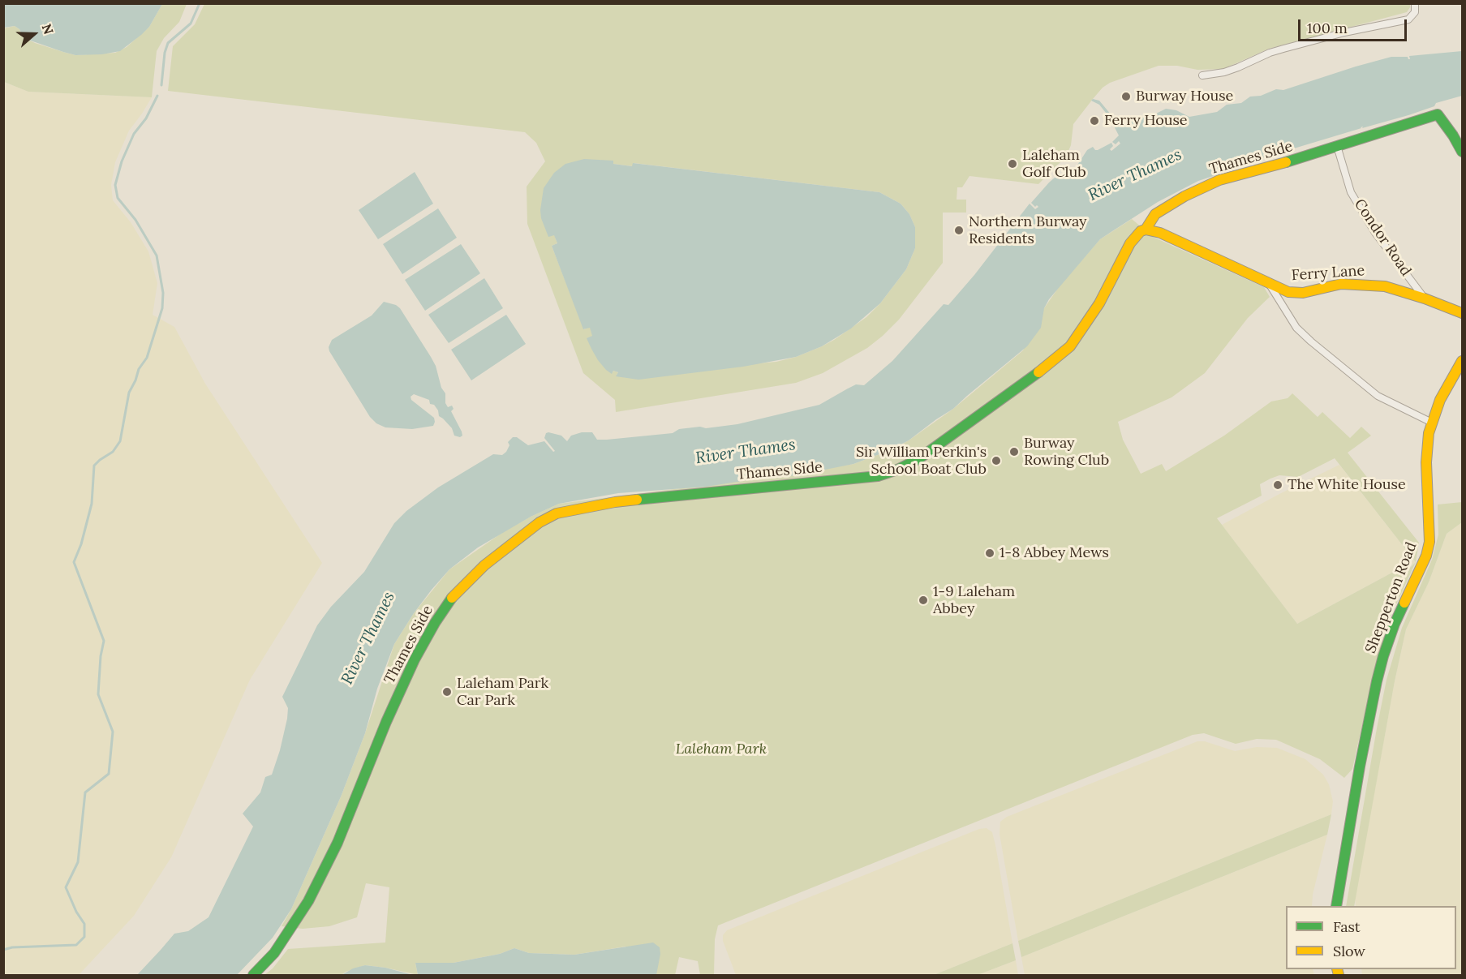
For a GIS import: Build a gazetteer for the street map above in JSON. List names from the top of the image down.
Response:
{
  "streets": {
    "street": [
      "Thames Side",
      "Condor Road",
      "Ferry Lane",
      "Shepperton Road"
    ]
  },
  "crossings": [
    ["Thames Side", "Condor Road"],
    ["Thames Side", "Ferry Lane"],
    ["Condor Road", "Ferry Lane"]
  ],
  "water": ["River Thames"],
  "parks": ["Laleham Park"],
  "places": [
    "Burway House",
    "Ferry House",
    "Laleham Golf Club",
    "Northern Burway Residents",
    "Burway Rowing Club",
    "Sir William Perkin's School Boat Club",
    "The White House",
    "1-8 Abbey Mews",
    "1-9 Laleham Abbey",
    "Laleham Park Car Park"
  ],
  "legend": ["Fast", "Slow"],
  "scale_bar": "100 m",
  "north": "right"
}
